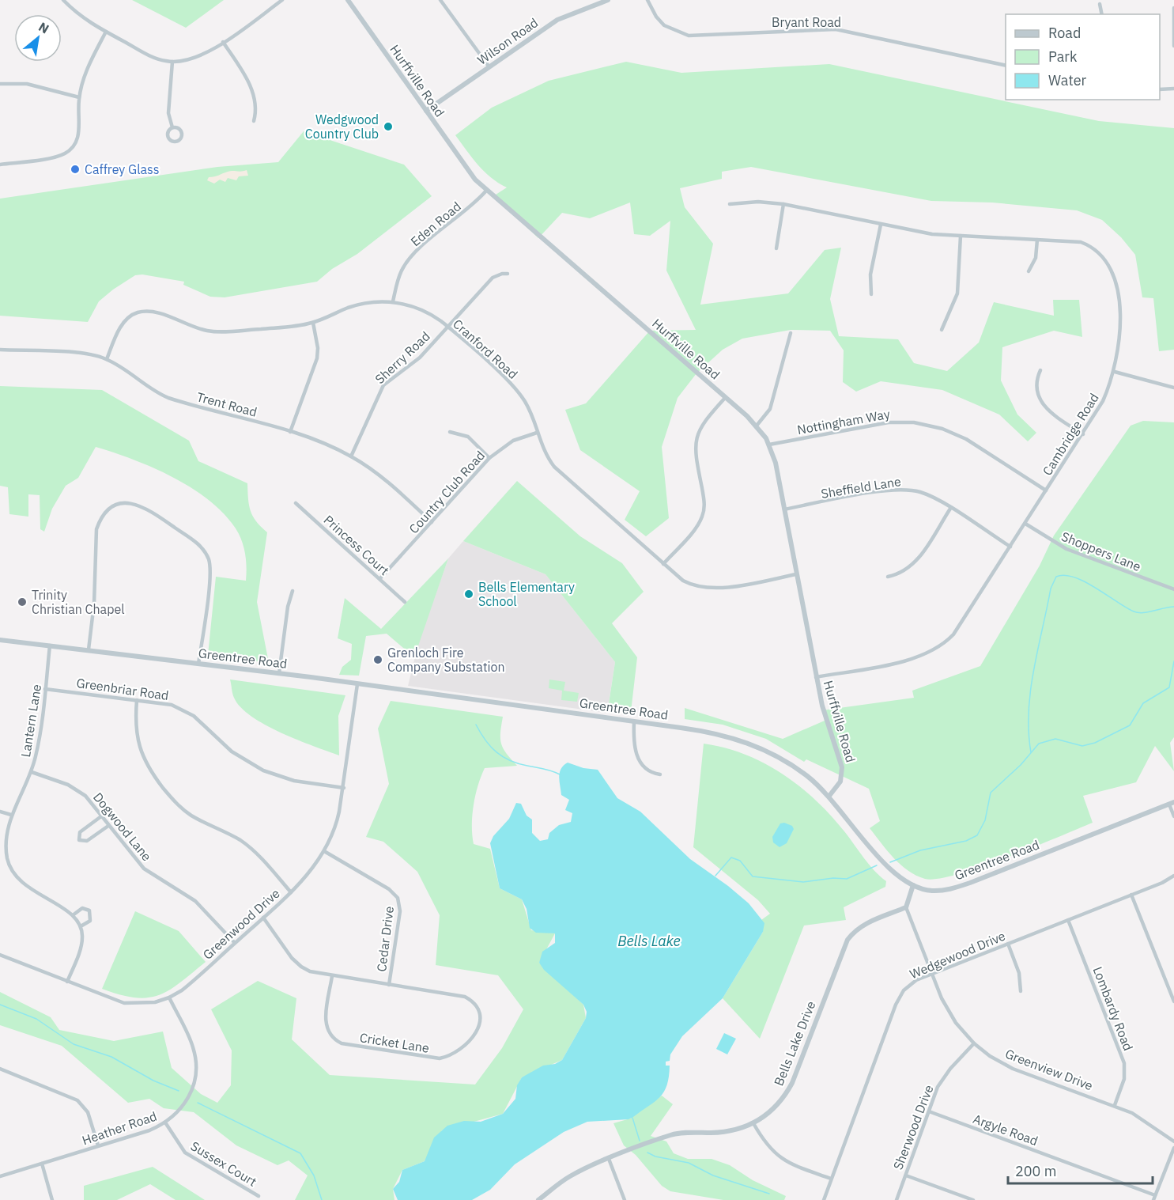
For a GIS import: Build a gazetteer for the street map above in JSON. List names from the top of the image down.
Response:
{
  "streets": {
    "street": [
      "Bryant Road",
      "Wilson Road",
      "Hurffville Road",
      "Eden Road",
      "Cranford Road",
      "Sherry Road",
      "Trent Road",
      "Nottingham Way",
      "Cambridge Road",
      "Sheffield Lane",
      "Country Club Road",
      "Princess Court",
      "Shoppers Lane",
      "Greentree Road",
      "Greenbriar Road",
      "Lantern Lane",
      "Dogwood Lane",
      "Greenwood Drive",
      "Cedar Drive",
      "Wedgewood Drive",
      "Lombardy Road",
      "Cricket Lane",
      "Bells Lake Drive",
      "Greenview Drive",
      "Sherwood Drive",
      "Heather Road",
      "Argyle Road",
      "Sussex Court"
    ]
  },
  "crossings": [
    ["Wilson Road", "Hurffville Road"],
    ["Hurffville Road", "Eden Road"],
    ["Hurffville Road", "Cranford Road"],
    ["Hurffville Road", "Nottingham Way"],
    ["Hurffville Road", "Cambridge Road"],
    ["Hurffville Road", "Sheffield Lane"],
    ["Hurffville Road", "Greentree Road"],
    ["Eden Road", "Cranford Road"],
    ["Cranford Road", "Sherry Road"],
    ["Cranford Road", "Trent Road"],
    ["Cranford Road", "Country Club Road"],
    ["Sherry Road", "Trent Road"],
    ["Trent Road", "Country Club Road"],
    ["Nottingham Way", "Cambridge Road"],
    ["Cambridge Road", "Sheffield Lane"],
    ["Cambridge Road", "Shoppers Lane"],
    ["Country Club Road", "Princess Court"],
    ["Greentree Road", "Lantern Lane"],
    ["Greentree Road", "Greenwood Drive"],
    ["Greenbriar Road", "Lantern Lane"],
    ["Greenbriar Road", "Greenwood Drive"],
    ["Lantern Lane", "Dogwood Lane"],
    ["Dogwood Lane", "Greenwood Drive"],
    ["Greenwood Drive", "Cedar Drive"],
    ["Greenwood Drive", "Cricket Lane"],
    ["Greenwood Drive", "Heather Road"],
    ["Cedar Drive", "Cricket Lane"],
    ["Wedgewood Drive", "Lombardy Road"],
    ["Wedgewood Drive", "Greenview Drive"],
    ["Lombardy Road", "Greenview Drive"],
    ["Bells Lake Drive", "Greenview Drive"],
    ["Greenview Drive", "Sherwood Drive"],
    ["Sherwood Drive", "Argyle Road"],
    ["Heather Road", "Sussex Court"]
  ],
  "water": ["Bells Lake"],
  "places": [
    "Wedgwood Country Club",
    "Caffrey Glass",
    "Bells Elementary School",
    "Trinity Christian Chapel",
    "Grenloch Fire Company Substation"
  ],
  "legend": ["Road", "Park", "Water"],
  "scale_bar": "200 m",
  "north": "top right"
}
